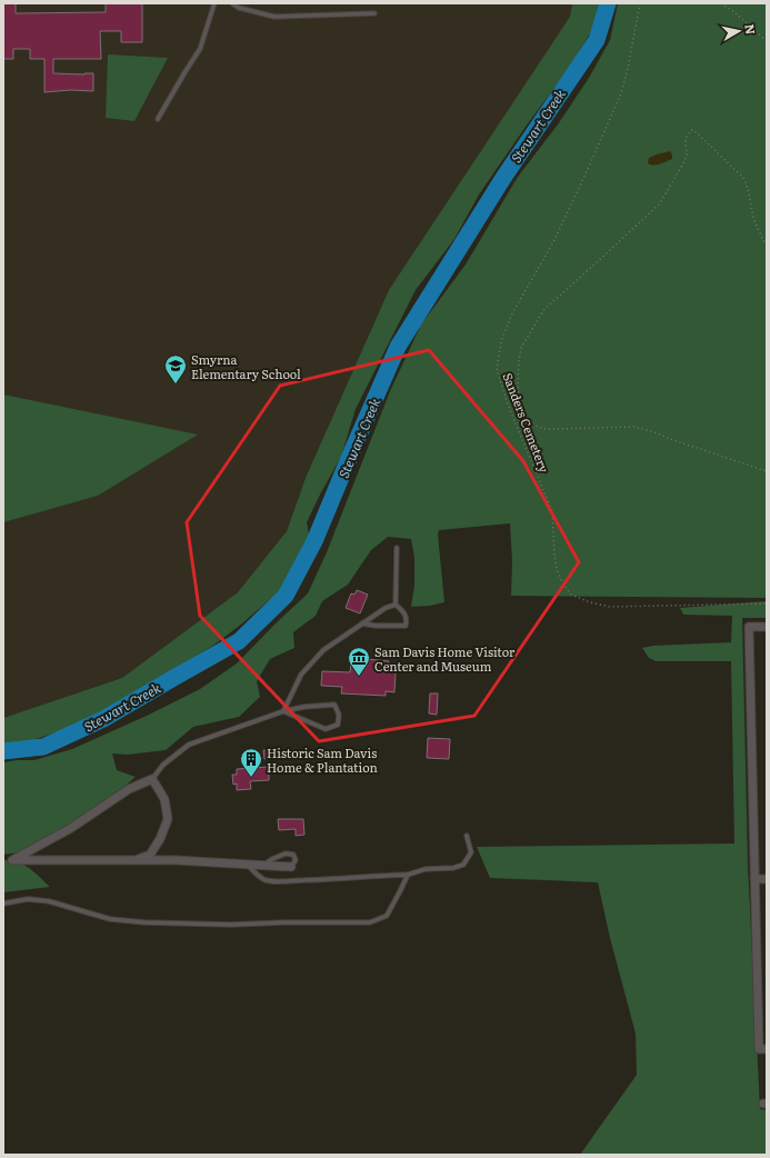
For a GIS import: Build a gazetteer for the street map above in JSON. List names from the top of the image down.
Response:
{
  "streets": {
    "path": ["Sanders Cemetery"]
  },
  "water": ["Stewart Creek"],
  "places": {
    "school or university": ["Smyrna Elementary School"],
    "museum": ["Sam Davis Home Visitor Center and Museum"],
    "building": ["Historic Sam Davis Home & Plantation"]
  },
  "north": "right"
}
